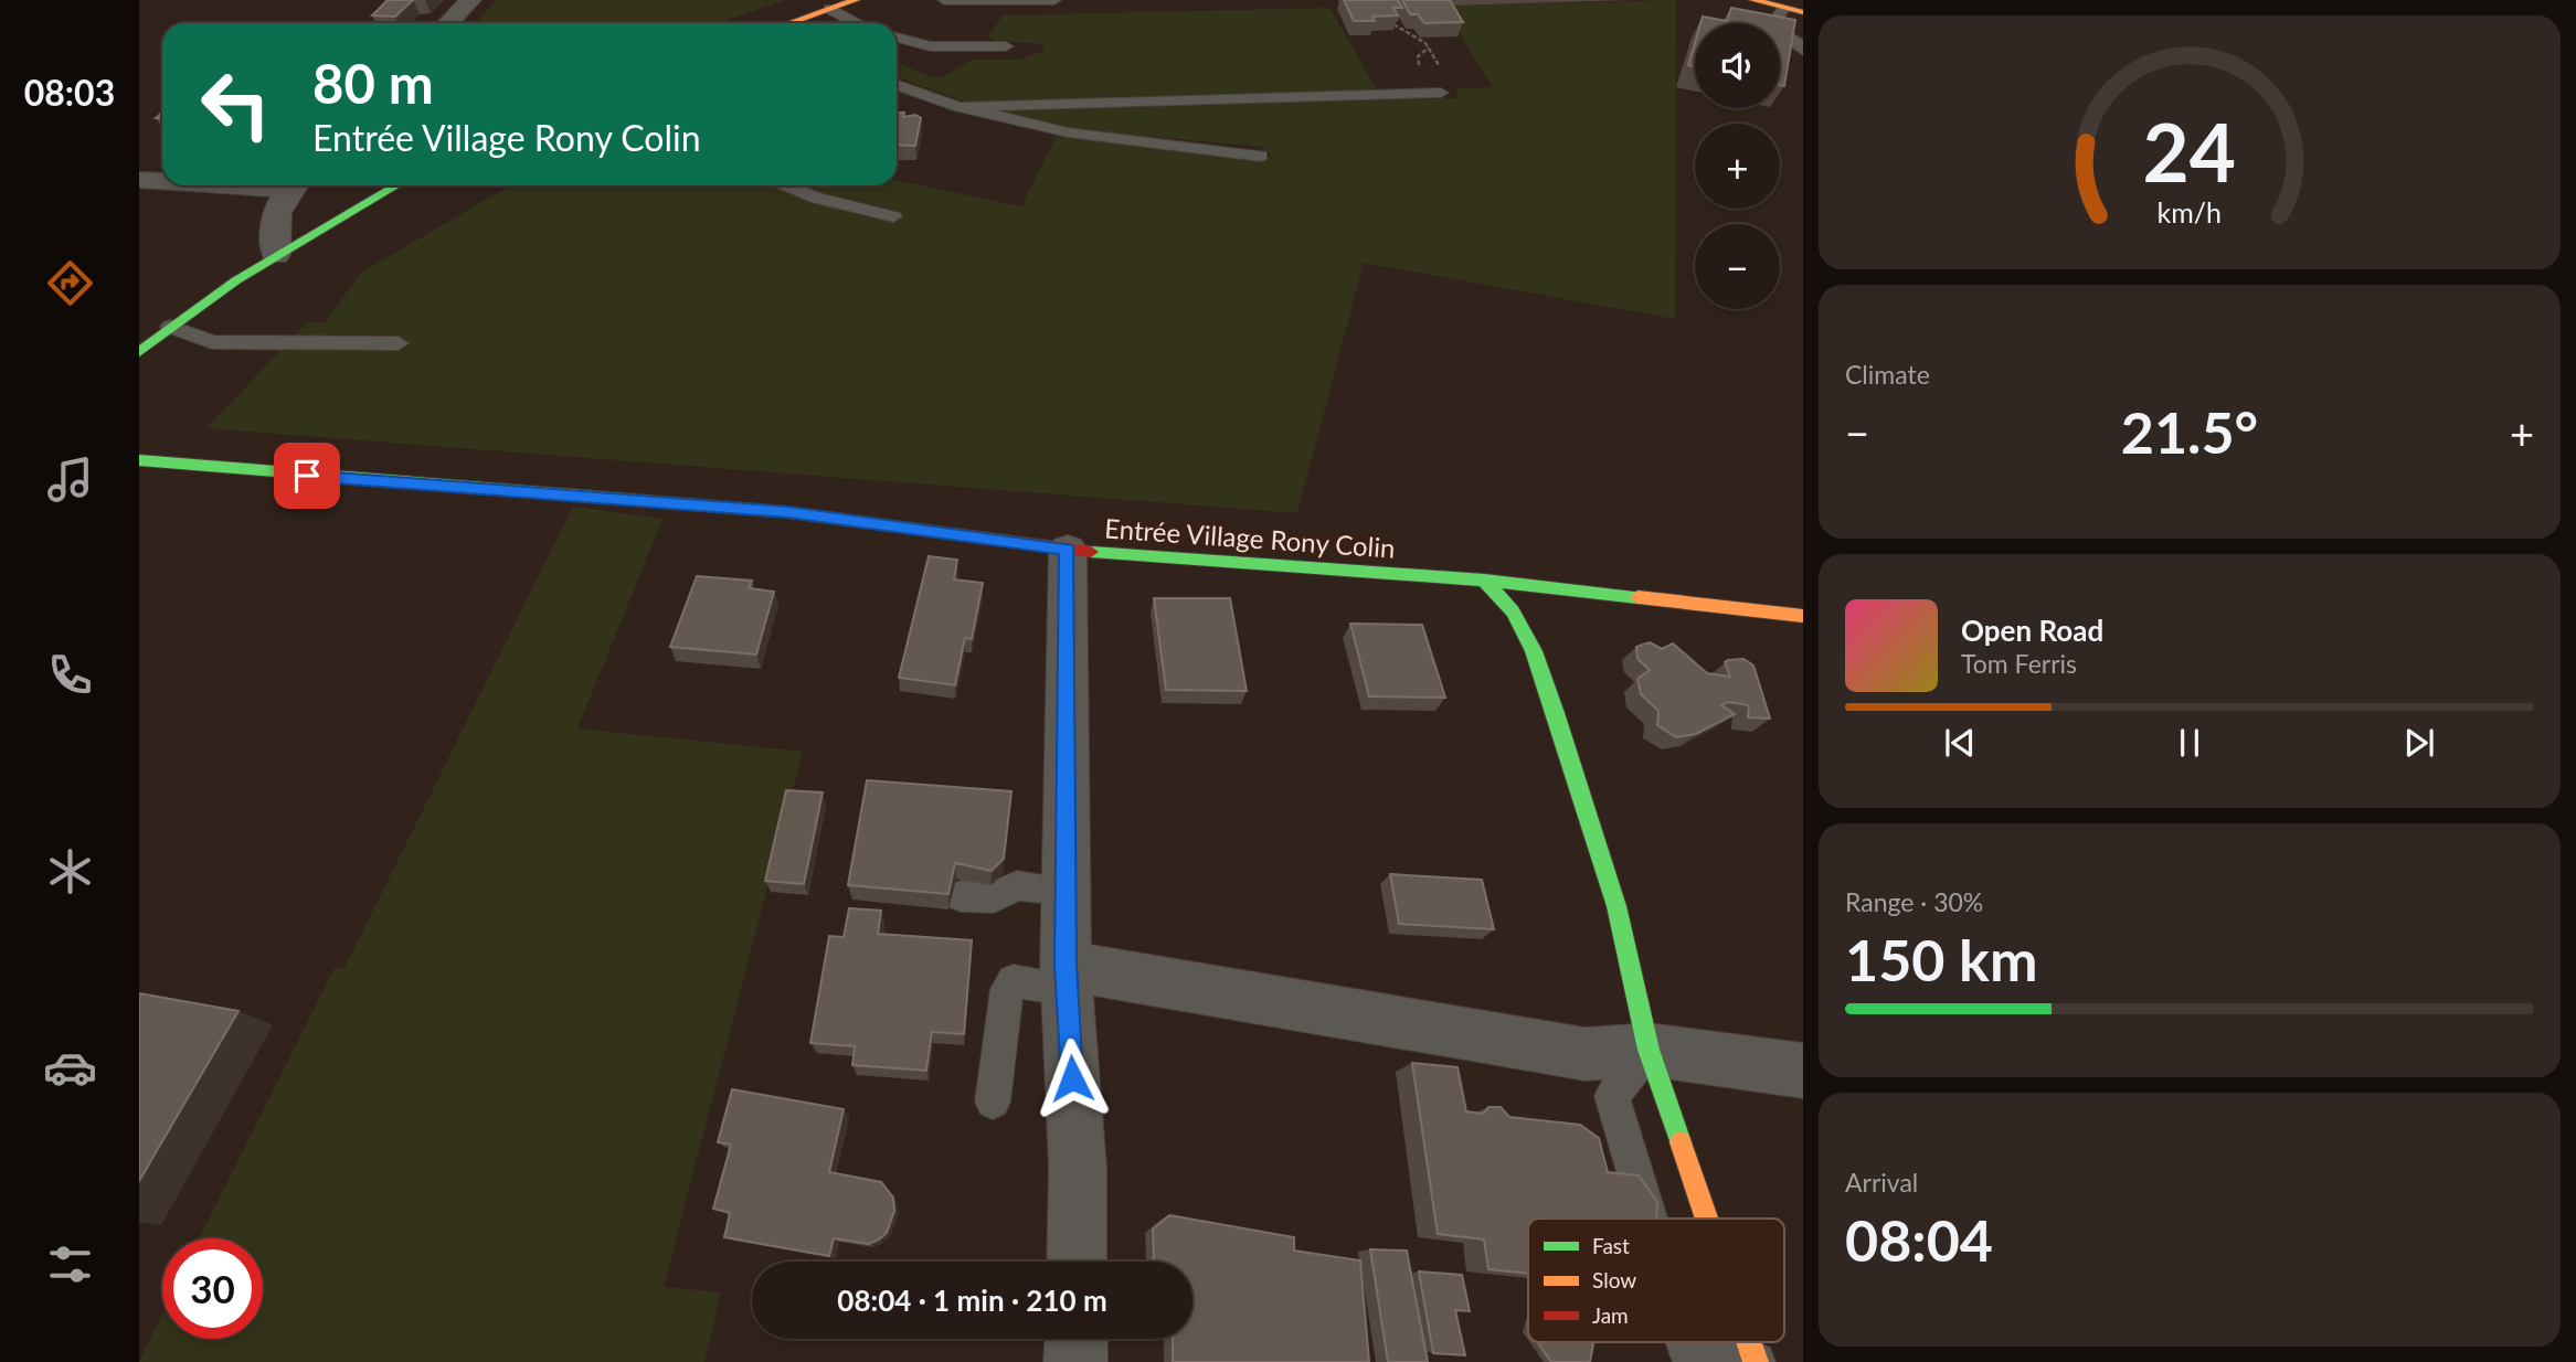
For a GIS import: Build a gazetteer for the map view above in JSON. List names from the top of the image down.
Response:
{
  "streets": {
    "street": ["Entrée Village Rony Colin"]
  },
  "legend": ["Fast", "Slow", "Jam"],
  "page": {
    "tabs": "08:03",
    "map_buttons": ["+", "−"],
    "turn": ["80 m", "Entrée Village Rony Colin"],
    "tile": [
      "Climate",
      ["Range · 30%", "150 km"],
      ["Arrival", "08:04"]
    ],
    "heat": ["−", "21.5°", "+"],
    "song": ["Open Road", "Tom Ferris"],
    "limit": "30",
    "trip": "08:04 · 1 min · 210 m",
    "gauge": ["24", "km/h"]
  }
}
